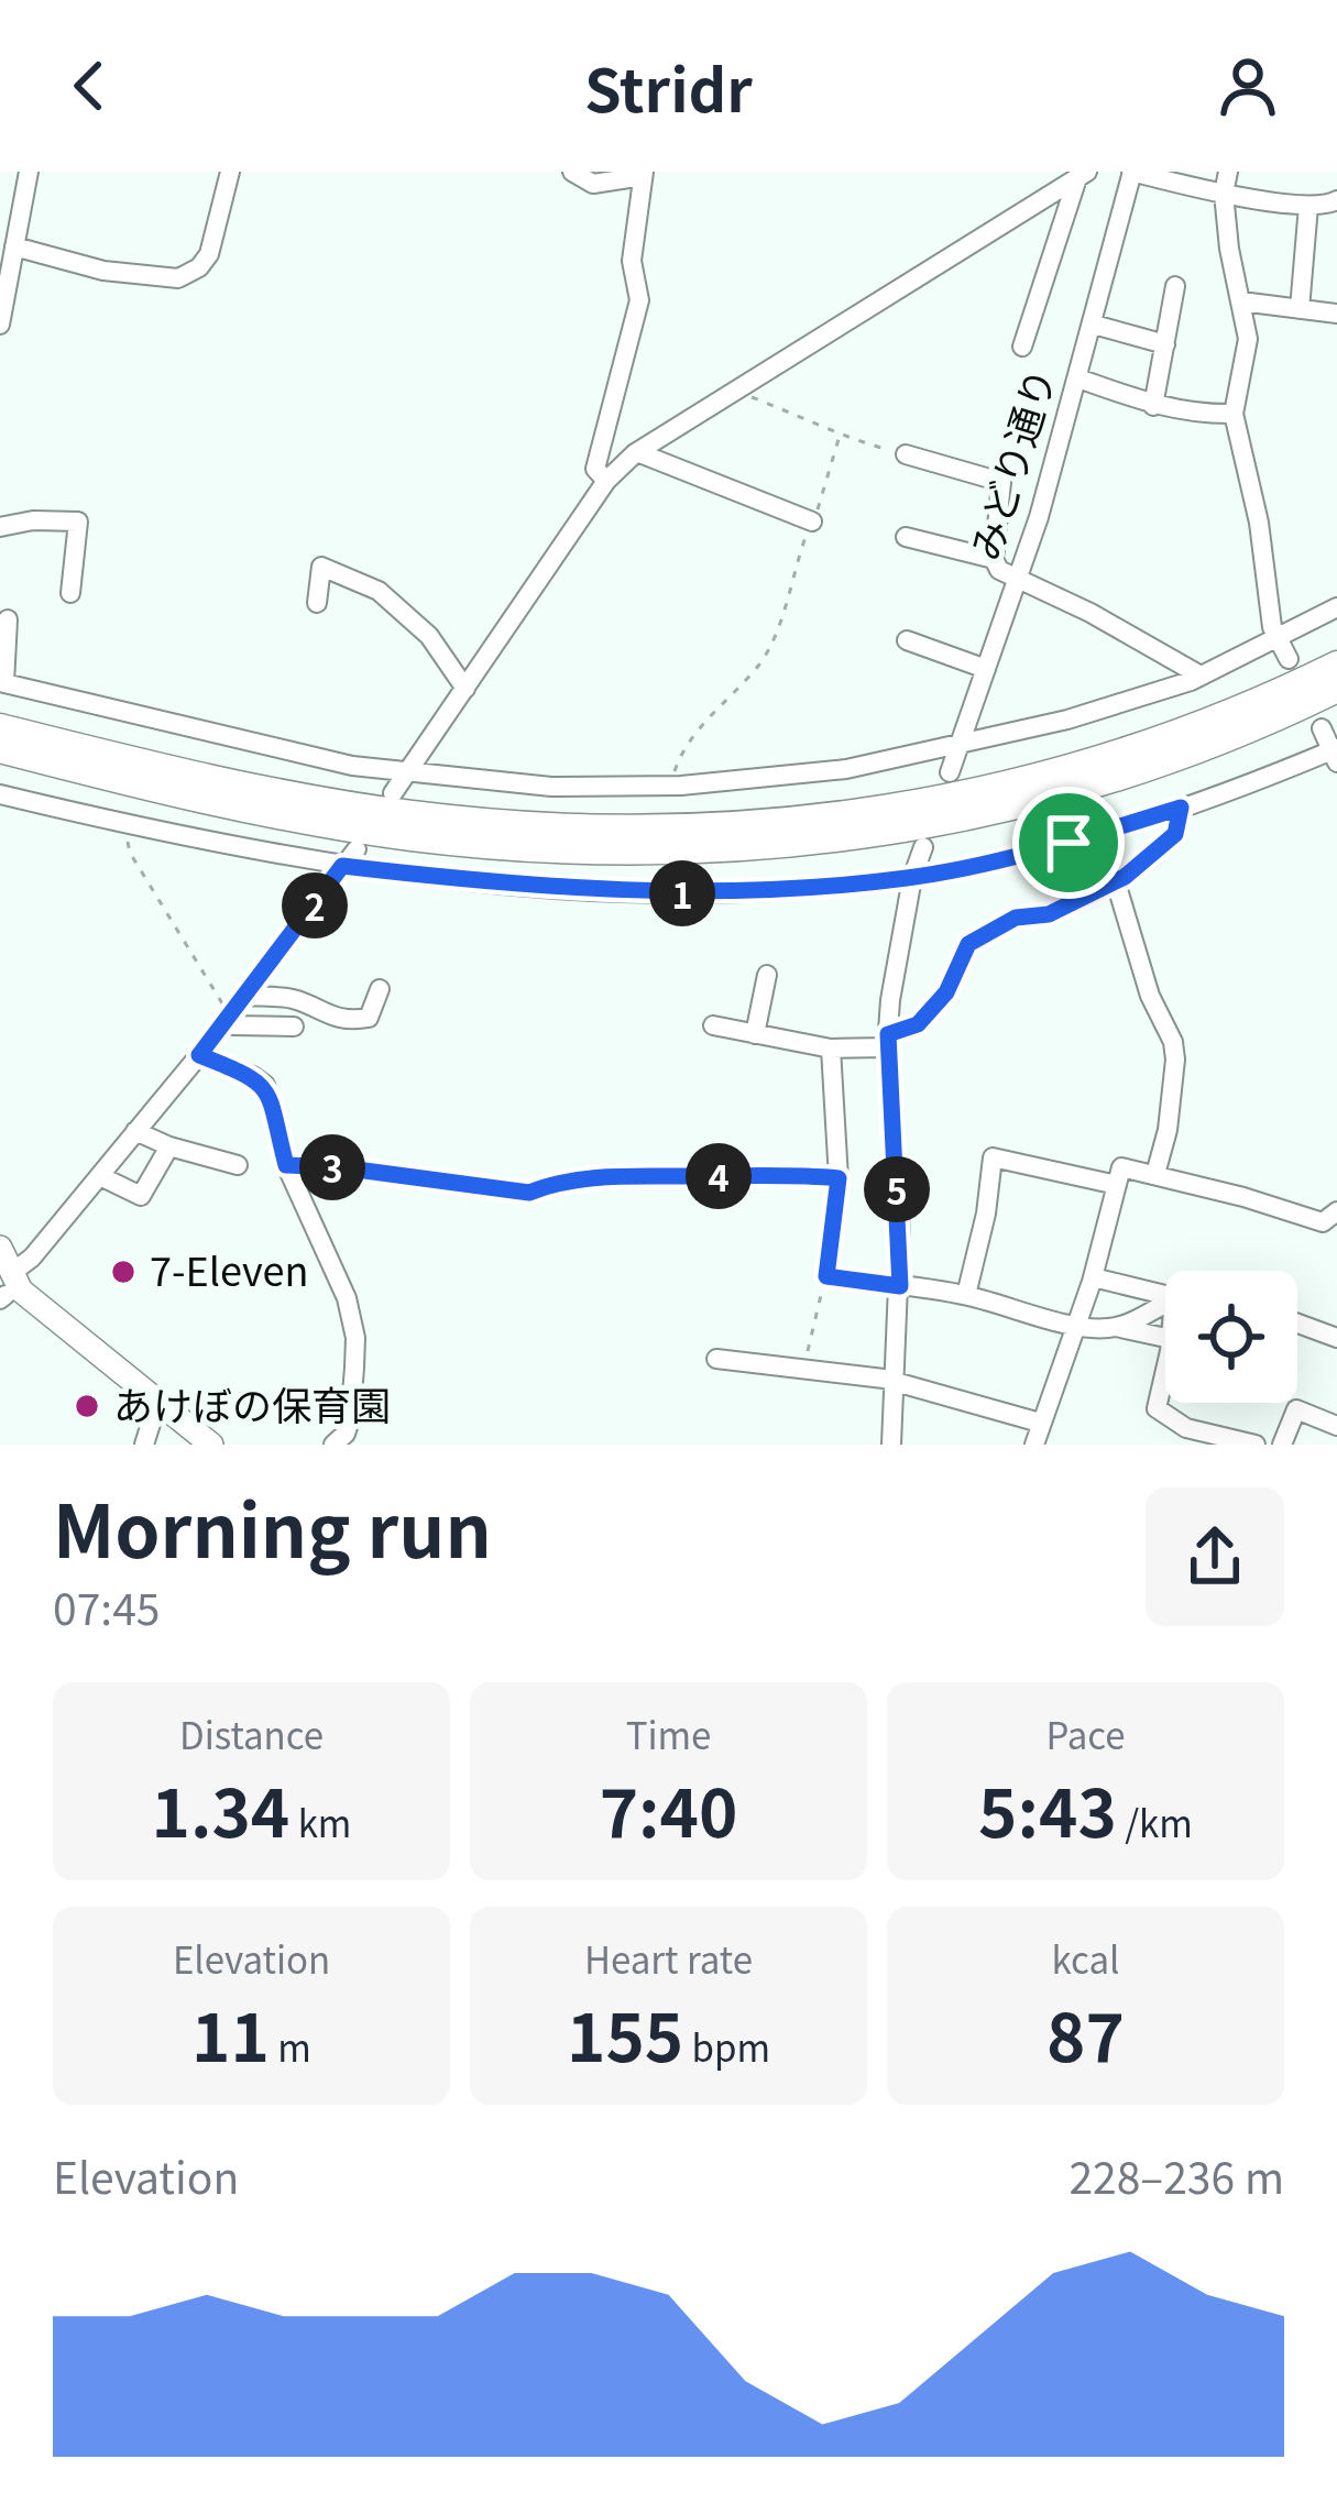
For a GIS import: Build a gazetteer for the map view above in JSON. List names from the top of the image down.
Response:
{
  "streets": {
    "street": ["みどり通り"]
  },
  "places": ["7-Eleven", "あけぼの保育園"],
  "page": {
    "header": "Stridr",
    "pins": [
      "1",
      "2",
      "3",
      "4",
      "5"
    ],
    "heading": ["Morning run", "07:45"],
    "stats": [
      ["Distance", "1.34 km"],
      ["Time", "7:40"],
      ["Pace", "5:43 /km"],
      ["Elevation", "11 m"],
      ["Heart rate", "155 bpm"],
      ["kcal", "87"]
    ],
    "chart": ["Elevation", "228–236 m"]
  }
}
